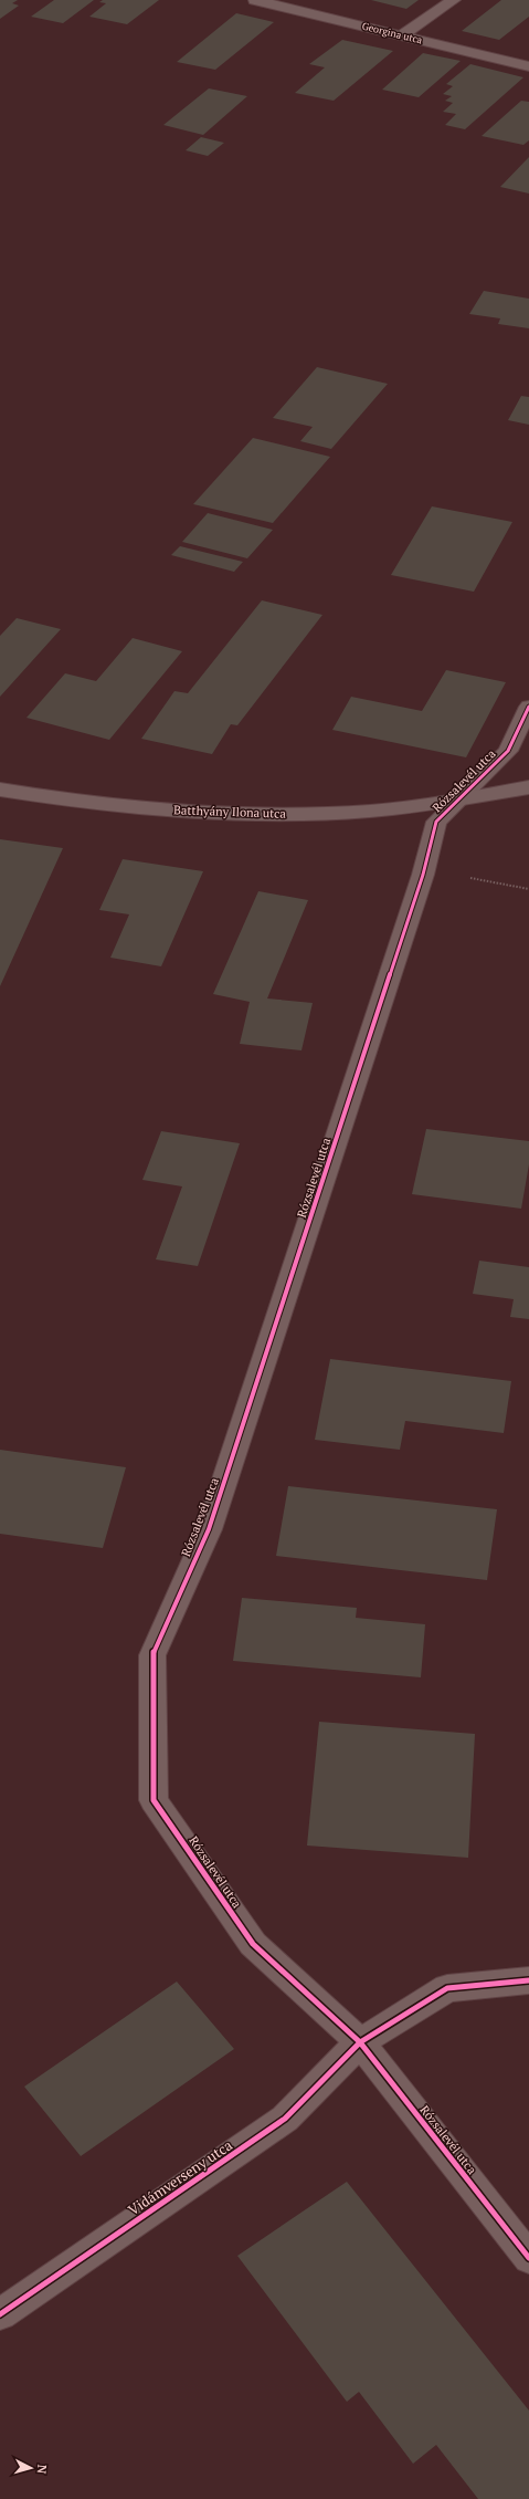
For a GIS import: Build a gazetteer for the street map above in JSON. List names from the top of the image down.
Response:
{
  "streets": {
    "street": [
      "Georgina utca",
      "Rózsalevél utca",
      "Batthyány Ilona utca",
      "Vidámverseny utca"
    ]
  },
  "crossings": [
    ["Rózsalevél utca", "Batthyány Ilona utca"],
    ["Rózsalevél utca", "Vidámverseny utca"]
  ],
  "north": "right"
}
